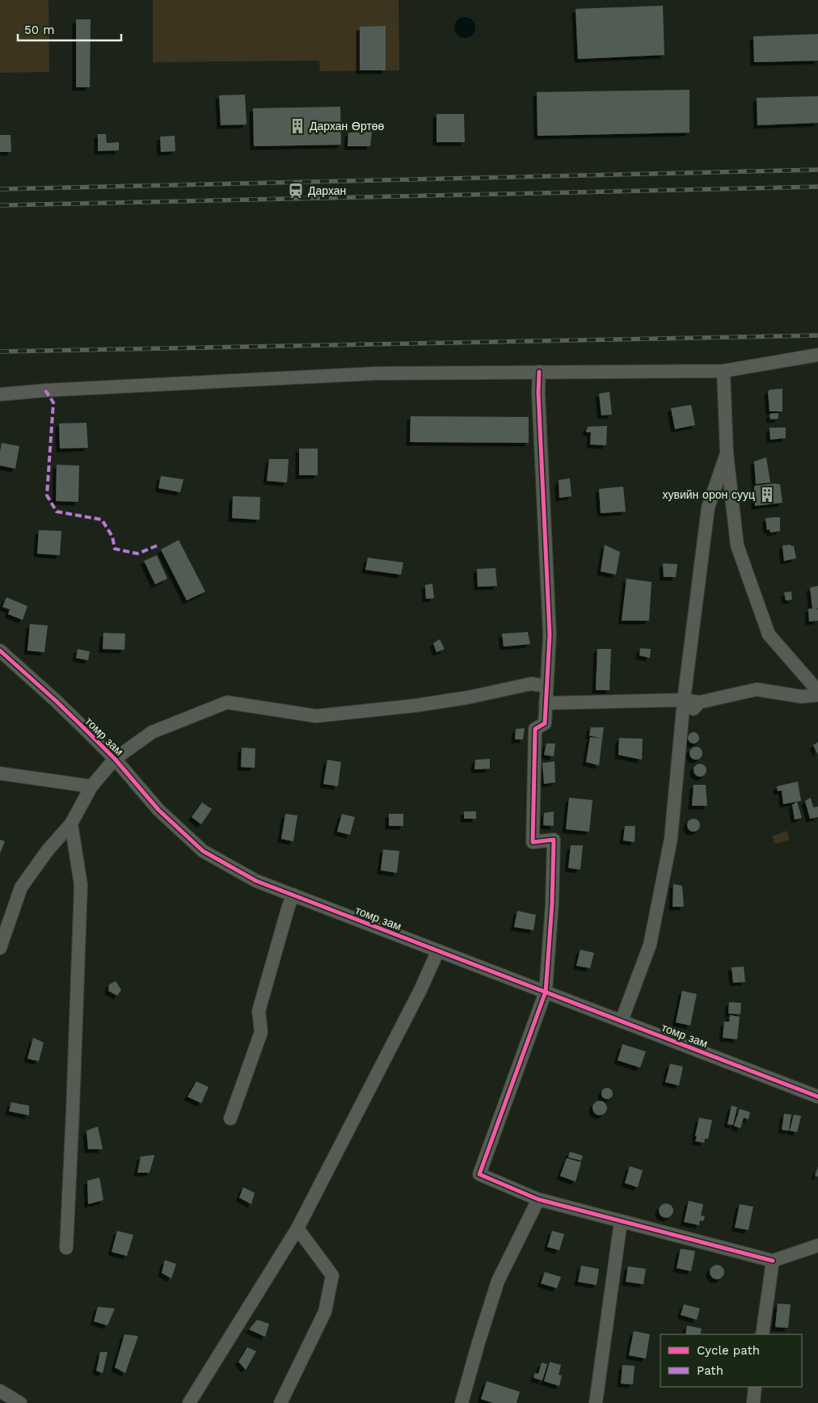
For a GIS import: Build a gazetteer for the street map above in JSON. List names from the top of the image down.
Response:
{
  "streets": {
    "street": ["томр зам"]
  },
  "places": {
    "building": ["Дархан Өртөө", "хувийн орон сууц"],
    "station": ["Дархан"]
  },
  "legend": ["Cycle path", "Path"],
  "scale_bar": "50 m"
}
